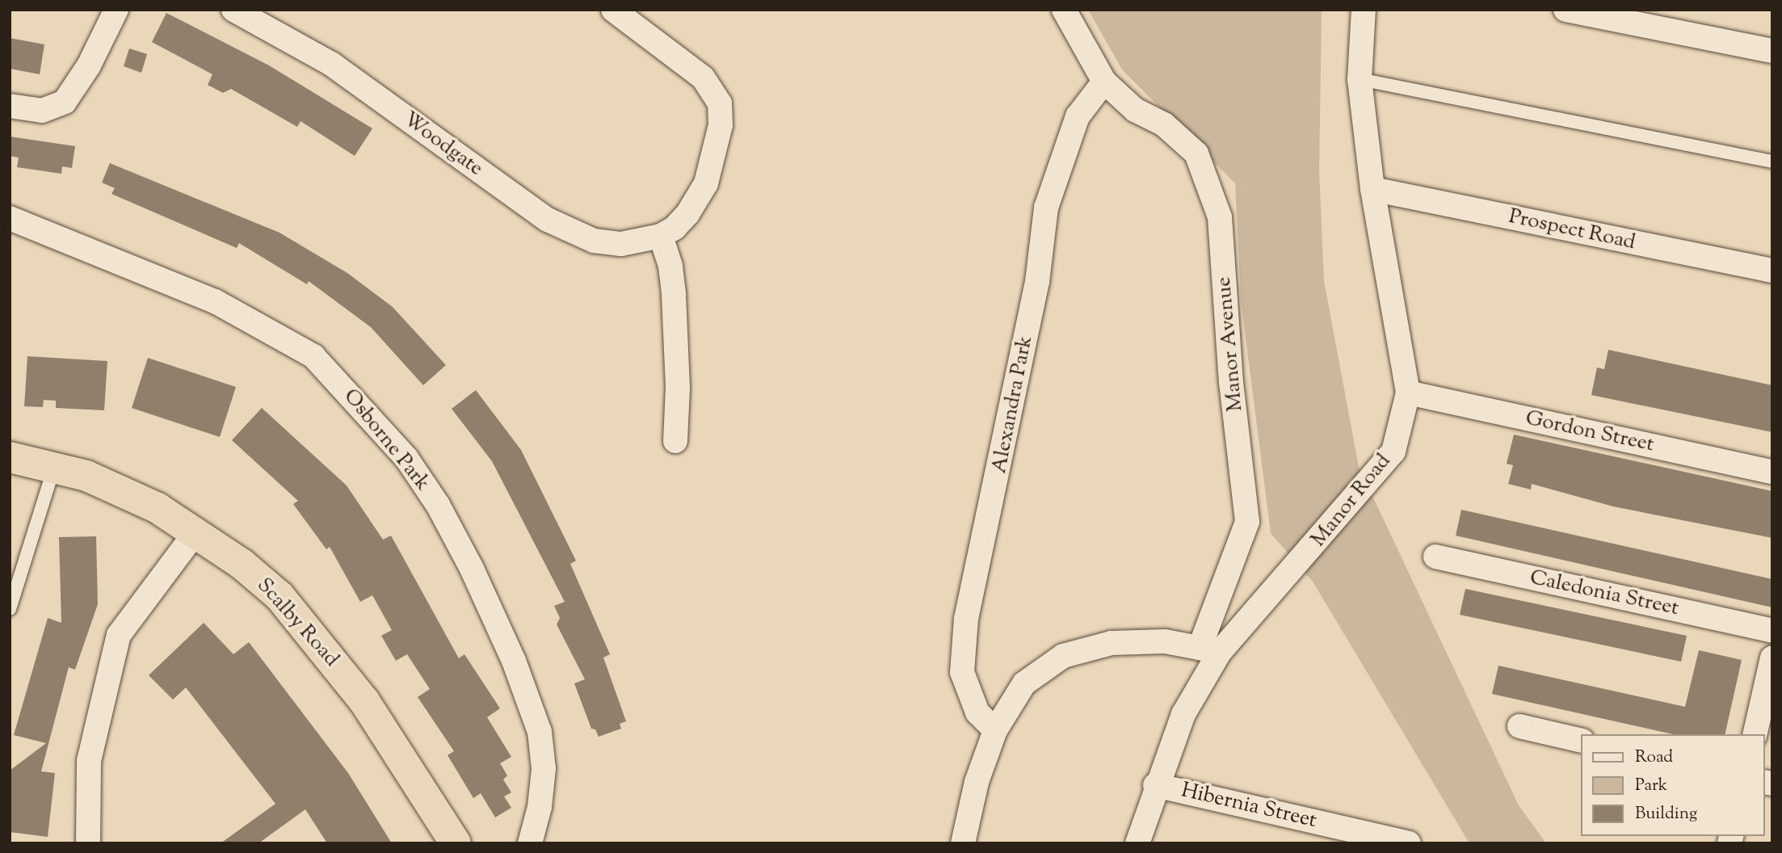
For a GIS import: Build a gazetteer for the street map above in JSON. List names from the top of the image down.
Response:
{
  "streets": {
    "highway": ["Scalby Road"],
    "street": [
      "Woodgate",
      "Prospect Road",
      "Manor Avenue",
      "Alexandra Park",
      "Gordon Street",
      "Osborne Park",
      "Manor Road",
      "Caledonia Street",
      "Hibernia Street"
    ]
  },
  "crossings": [
    ["Prospect Road", "Manor Road"],
    ["Manor Avenue", "Alexandra Park"],
    ["Manor Avenue", "Manor Road"],
    ["Gordon Street", "Manor Road"],
    ["Manor Road", "Hibernia Street"]
  ],
  "legend": ["Road", "Park", "Building"]
}
